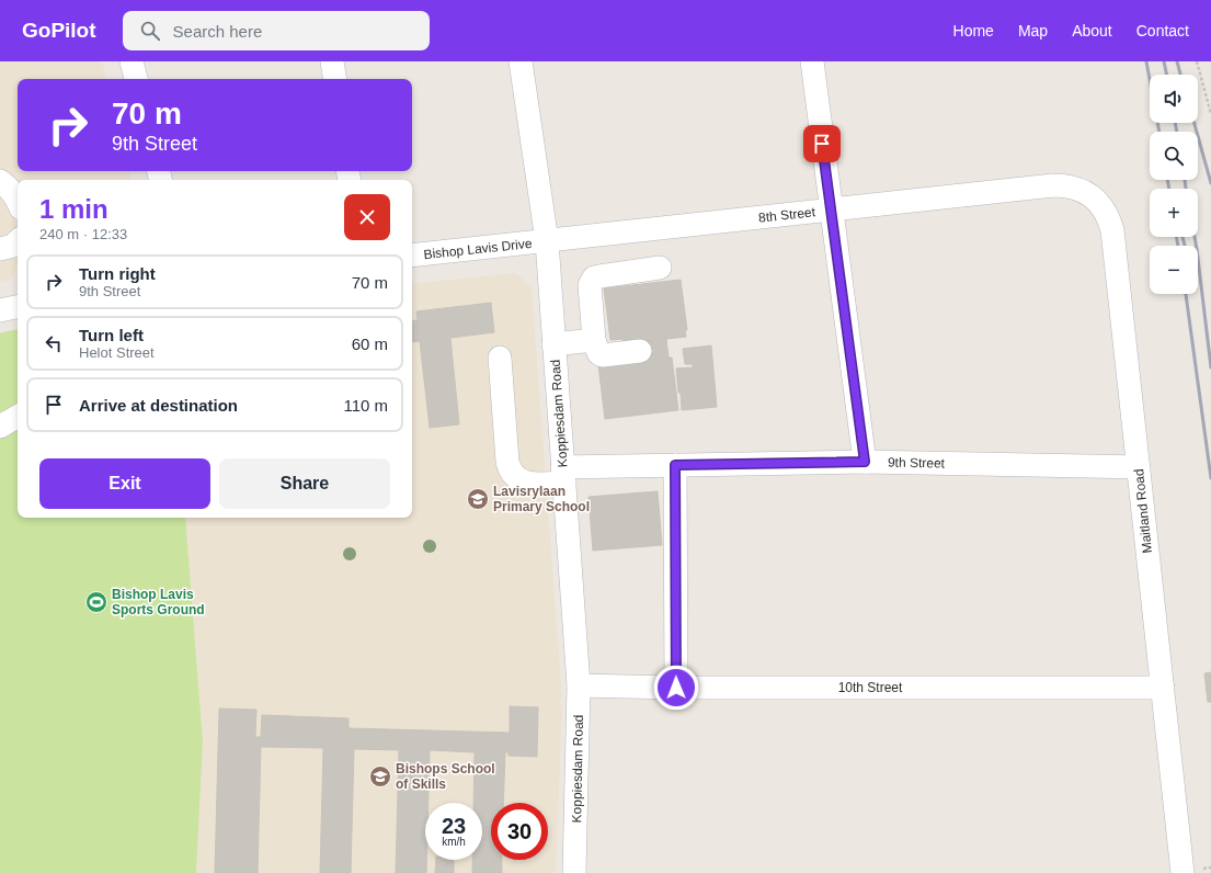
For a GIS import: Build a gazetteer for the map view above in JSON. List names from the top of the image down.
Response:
{
  "streets": {
    "street": [
      "8th Street",
      "Bishop Lavis Drive",
      "Koppiesdam Road",
      "9th Street",
      "Maitland Road",
      "10th Street"
    ]
  },
  "crossings": [
    ["8th Street", "Bishop Lavis Drive"],
    ["8th Street", "Koppiesdam Road"],
    ["8th Street", "Maitland Road"],
    ["Bishop Lavis Drive", "Koppiesdam Road"],
    ["Koppiesdam Road", "9th Street"],
    ["Koppiesdam Road", "10th Street"],
    ["9th Street", "Maitland Road"],
    ["Maitland Road", "10th Street"]
  ],
  "places": {
    "school or university": ["Lavisrylaan Primary School", "Bishops School of Skills"],
    "sports": ["Bishop Lavis Sports Ground"]
  },
  "page": {
    "header": "GoPilot",
    "search": "Search here",
    "nav": [
      "Home",
      "Map",
      "About",
      "Contact"
    ],
    "map_buttons": ["+", "−"],
    "turn": ["70 m", "9th Street"],
    "heading": ["1 min", "240 m · 12:33"],
    "list": [
      {
        "name": "Turn right",
        "note": "9th Street",
        "value": "70 m"
      },
      {
        "name": "Turn left",
        "note": "Helot Street",
        "value": "60 m"
      },
      {
        "name": "Arrive at destination",
        "value": "110 m"
      }
    ],
    "buttons": ["Exit", "Share"],
    "speed": "23 km/h",
    "limit": "30"
  }
}
